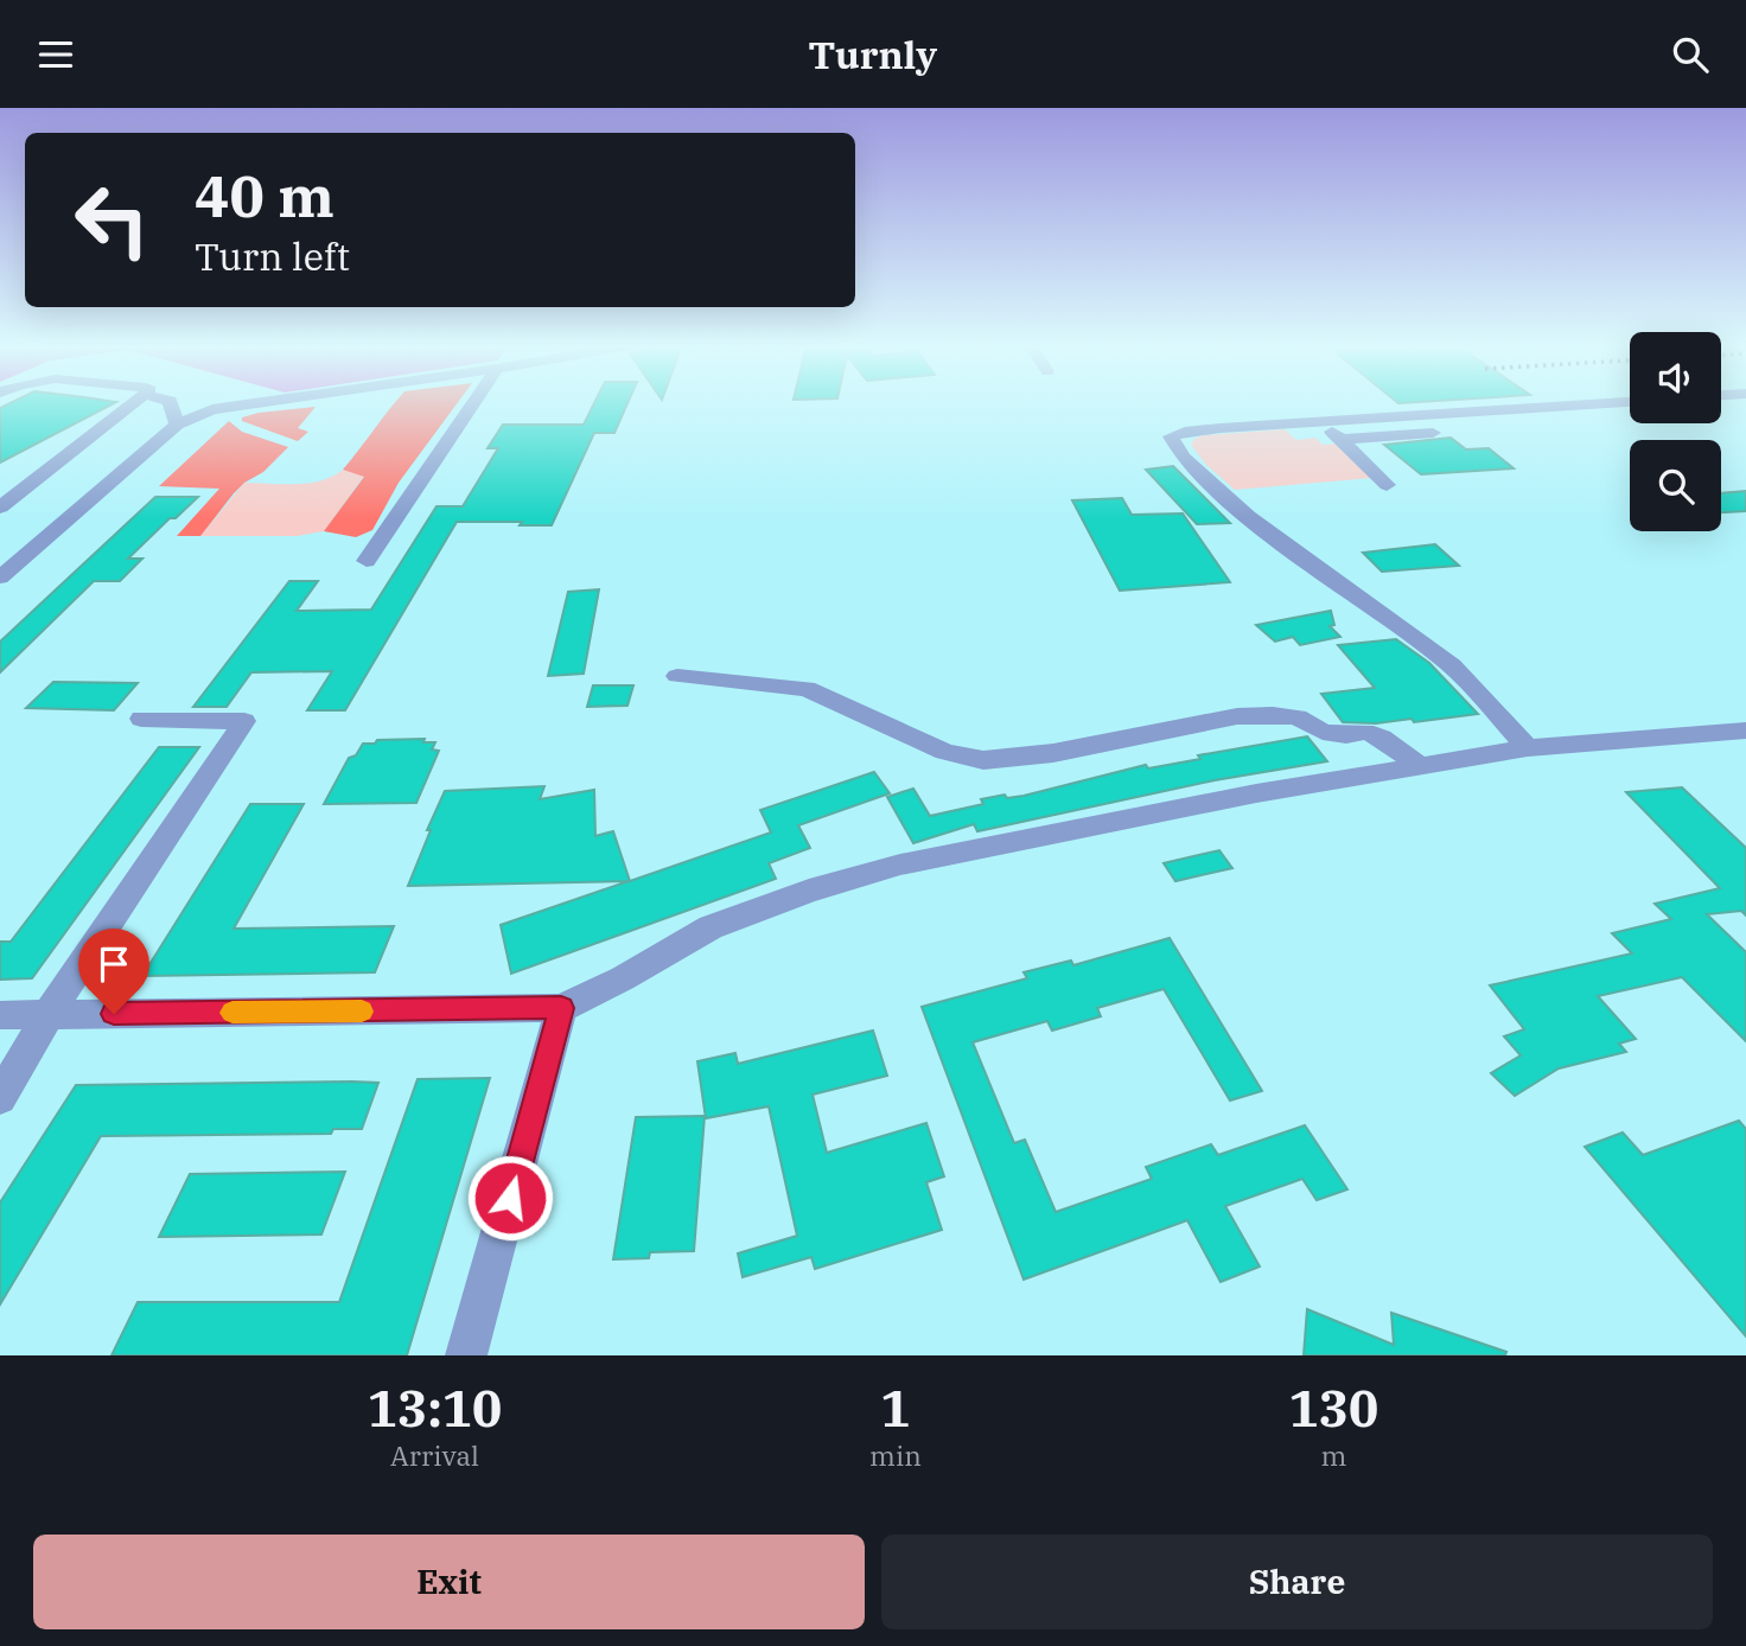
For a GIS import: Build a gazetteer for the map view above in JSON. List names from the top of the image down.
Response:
{
  "page": {
    "header": "Turnly",
    "turn": ["40 m", "Turn left"],
    "eta": [
      "13:10",
      "Arrival",
      "1",
      "min",
      "130",
      "m"
    ],
    "buttons": ["Exit", "Share"]
  }
}
